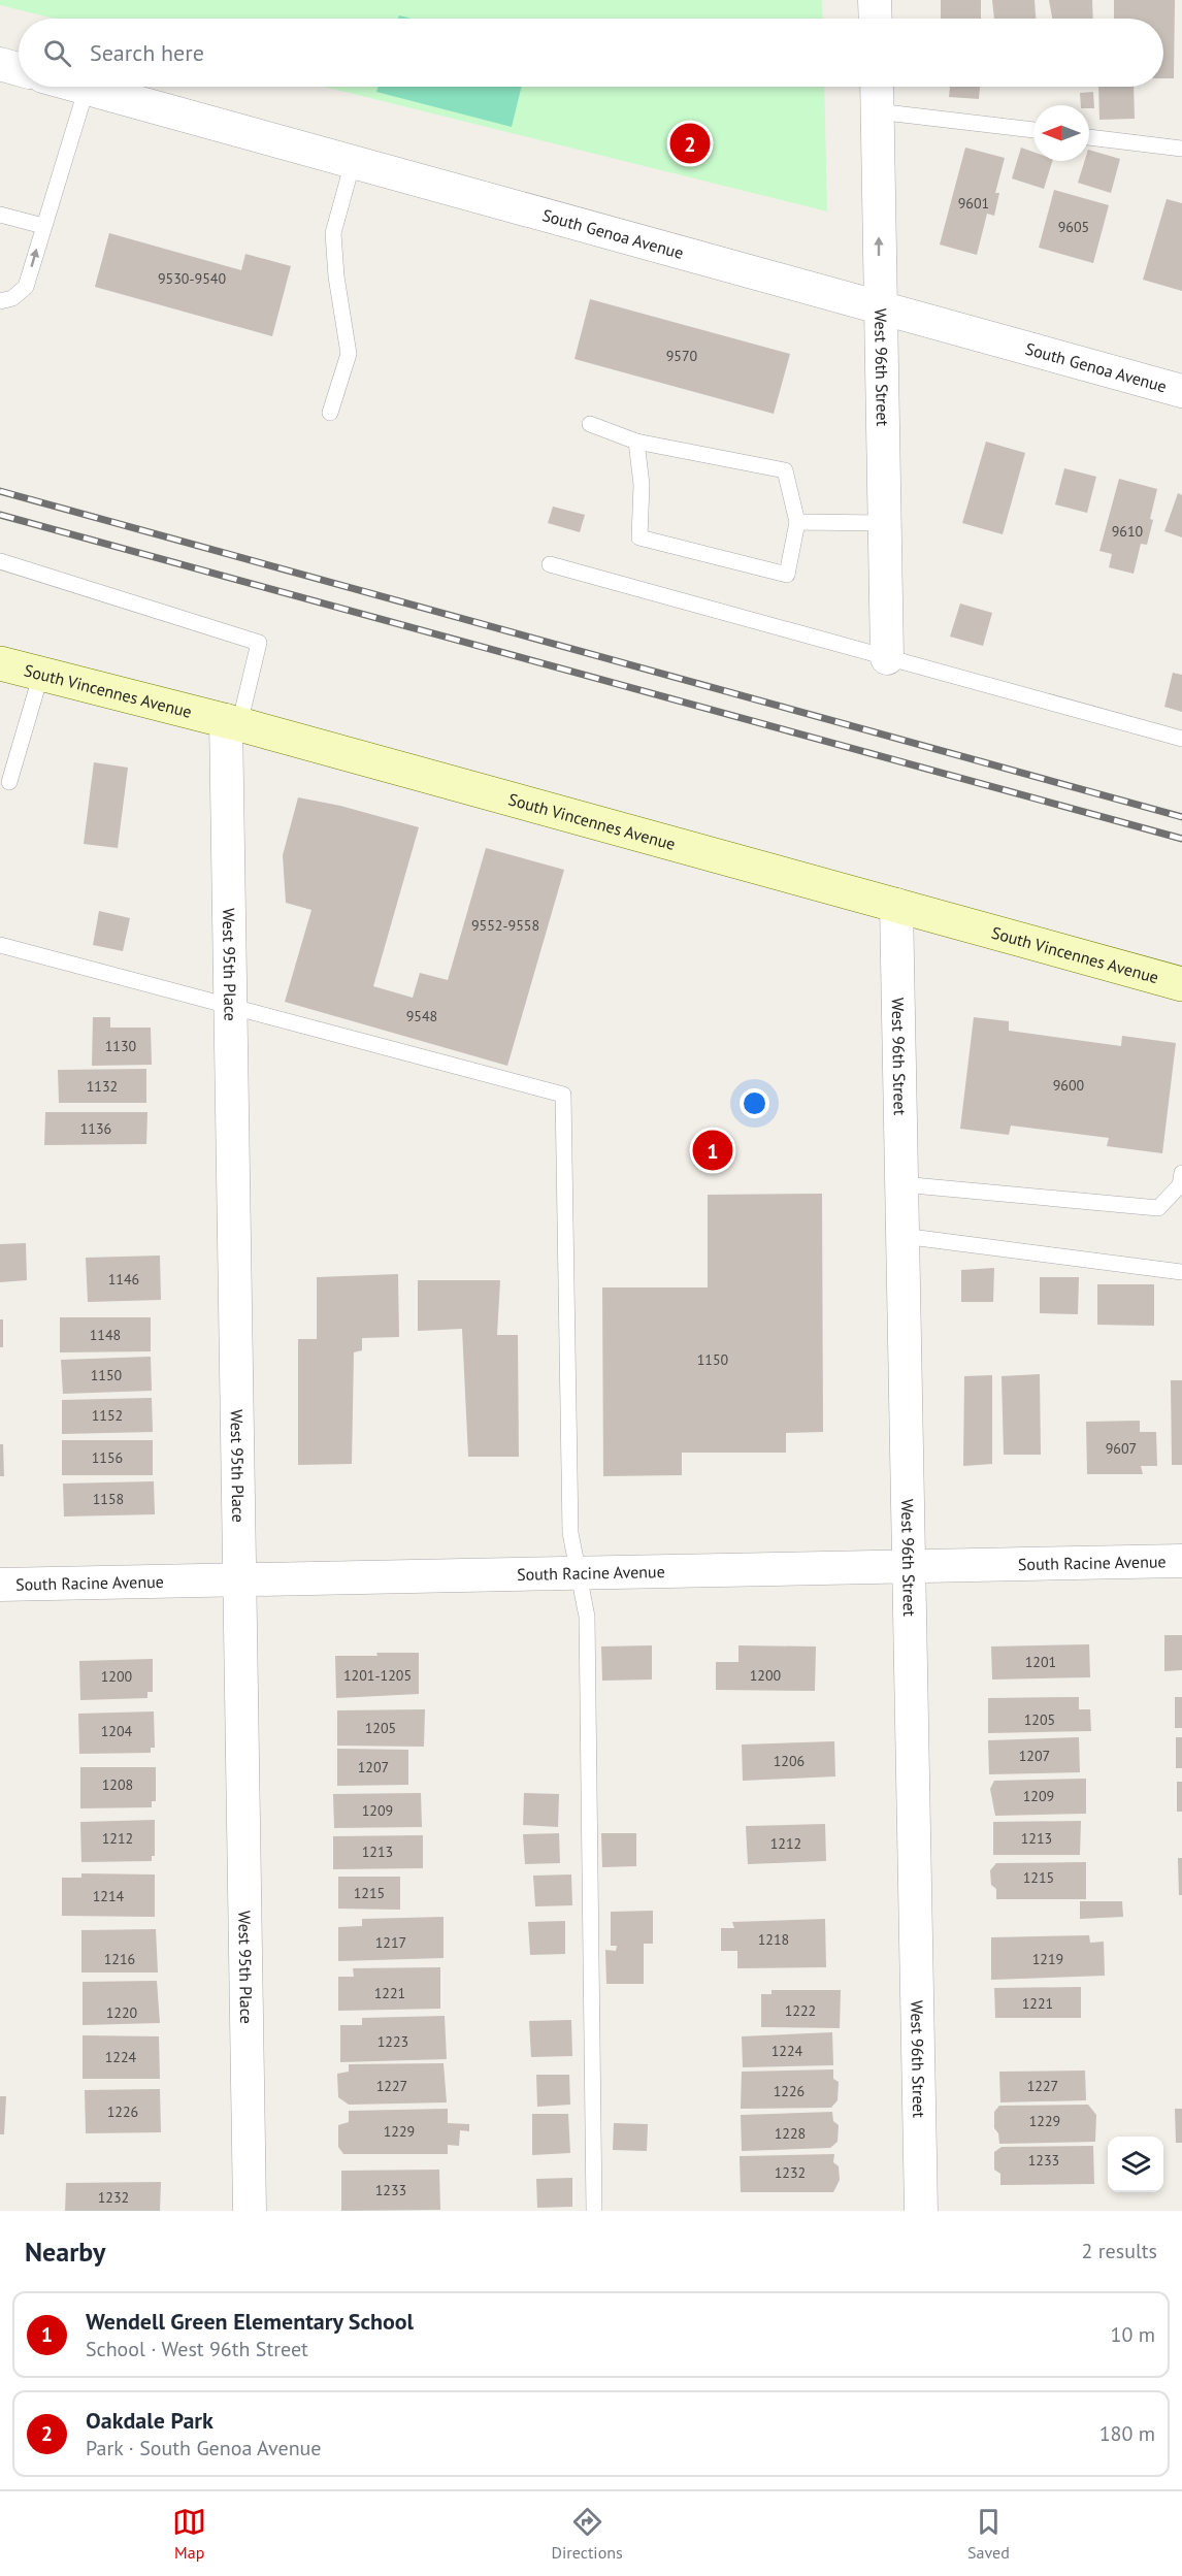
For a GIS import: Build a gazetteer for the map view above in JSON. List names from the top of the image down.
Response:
{
  "streets": {
    "main road": ["South Vincennes Avenue"],
    "street": [
      "South Genoa Avenue",
      "West 96th Street",
      "West 95th Place",
      "South Racine Avenue"
    ]
  },
  "crossings": [
    ["South Genoa Avenue", "West 96th Street"],
    ["West 96th Street", "South Vincennes Avenue"],
    ["West 96th Street", "South Racine Avenue"],
    ["South Vincennes Avenue", "West 95th Place"],
    ["West 95th Place", "South Racine Avenue"]
  ],
  "house_numbers": [
    "9601",
    "9605",
    "9530-9540",
    "9570",
    "9610",
    "9552-9558",
    "9548",
    "1130",
    "9600",
    "1132",
    "1136",
    "1146",
    "1148",
    "1150",
    "1150",
    "1152",
    "9607",
    "1156",
    "1158",
    "1201",
    "1201-1205",
    "1200",
    "1200",
    "1205",
    "1205",
    "1204",
    "1207",
    "1206",
    "1207",
    "1208",
    "1209",
    "1209",
    "1212",
    "1213",
    "1212",
    "1213",
    "1215",
    "1215",
    "1214",
    "1218",
    "1217",
    "1216",
    "1219",
    "1221",
    "1221",
    "1222",
    "1220",
    "1223",
    "1224",
    "1224",
    "1227",
    "1227",
    "1226",
    "1226",
    "1229",
    "1229",
    "1228",
    "1233",
    "1232",
    "1233",
    "1232"
  ],
  "north": "left",
  "page": {
    "search": "Search here",
    "pins": ["2", "1"],
    "heading": ["Nearby", "2 results"],
    "list": [
      {
        "mark": "1",
        "name": "Wendell Green Elementary School",
        "note": "School · West 96th Street",
        "value": "10 m"
      },
      {
        "mark": "2",
        "name": "Oakdale Park",
        "note": "Park · South Genoa Avenue",
        "value": "180 m"
      }
    ],
    "nav": ["Map", "Directions", "Saved"]
  }
}
